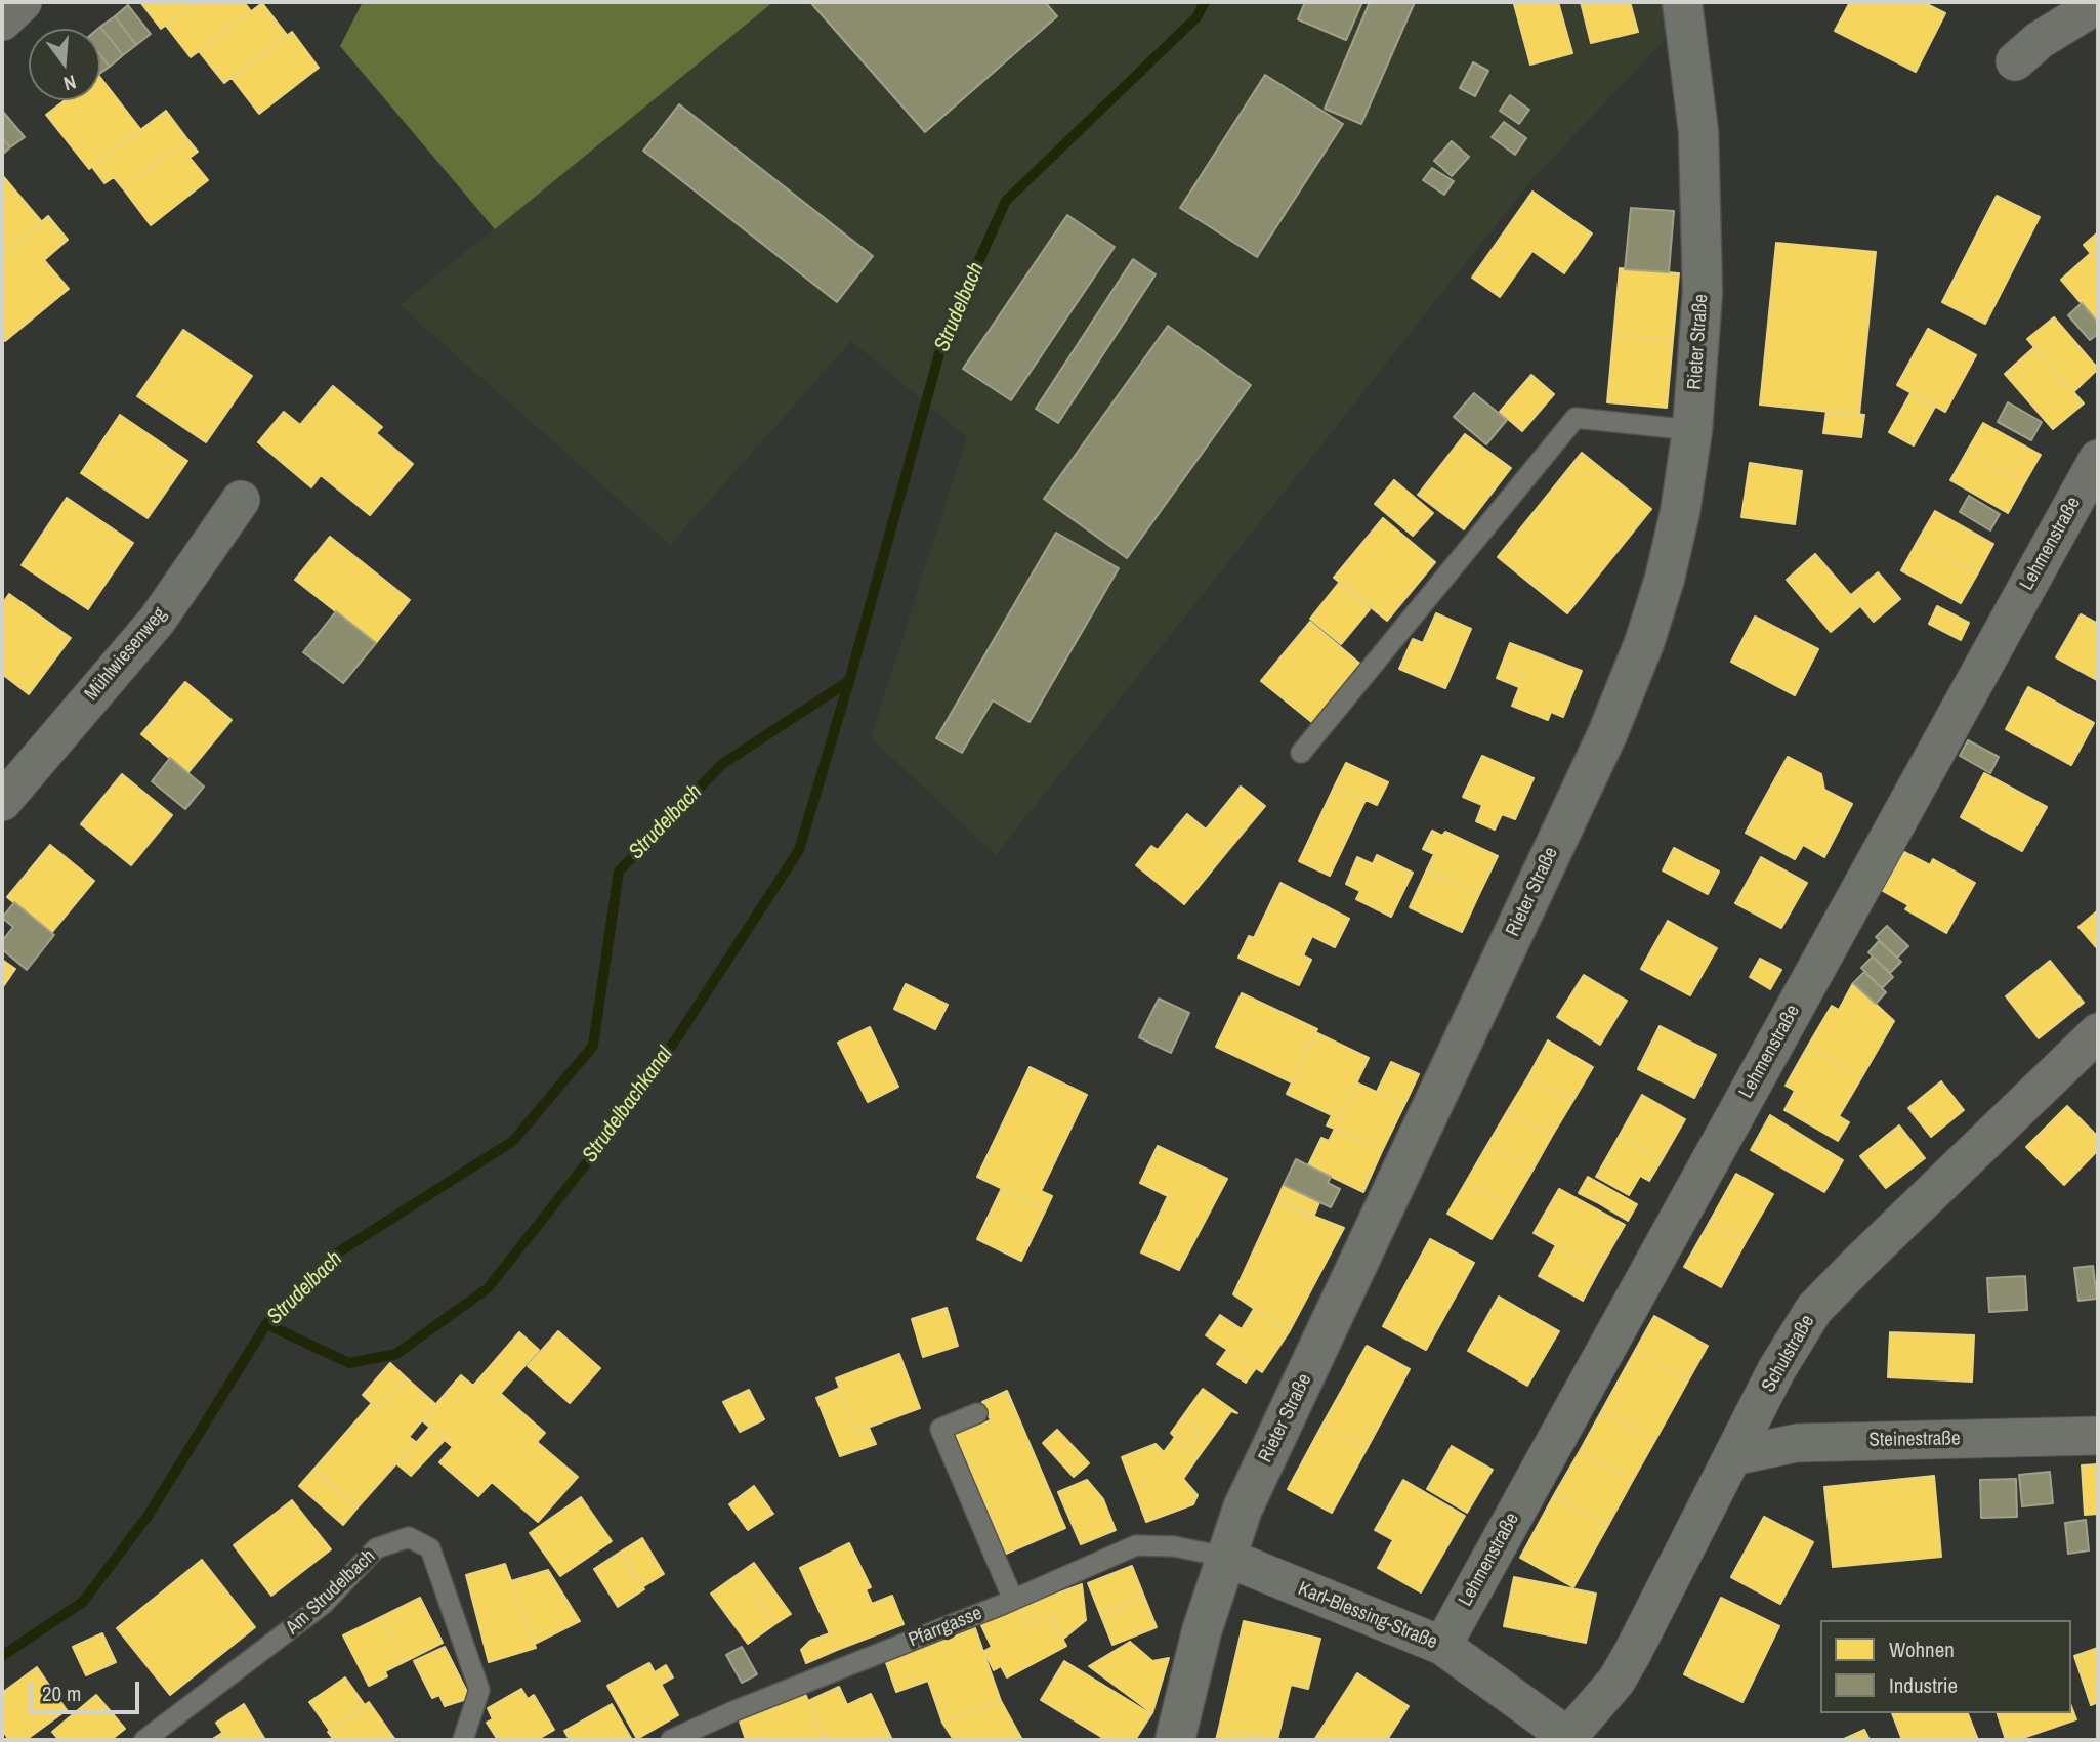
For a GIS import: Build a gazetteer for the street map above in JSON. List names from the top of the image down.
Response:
{
  "streets": {
    "street": [
      "Rieter Straße",
      "Lehmenstraße",
      "Mühlwiesenweg",
      "Schulstraße",
      "Steinestraße",
      "Karl-Blessing-Straße"
    ],
    "lane": ["Am Strudelbach", "Pfarrgasse"]
  },
  "crossings": [
    ["Rieter Straße", "Karl-Blessing-Straße"],
    ["Rieter Straße", "Pfarrgasse"],
    ["Lehmenstraße", "Karl-Blessing-Straße"],
    ["Schulstraße", "Steinestraße"],
    ["Schulstraße", "Karl-Blessing-Straße"],
    ["Karl-Blessing-Straße", "Pfarrgasse"]
  ],
  "water": ["Strudelbach", "Strudelbachkanal"],
  "legend": ["Wohnen", "Industrie"],
  "scale_bar": "20 m",
  "north": "bottom"
}
